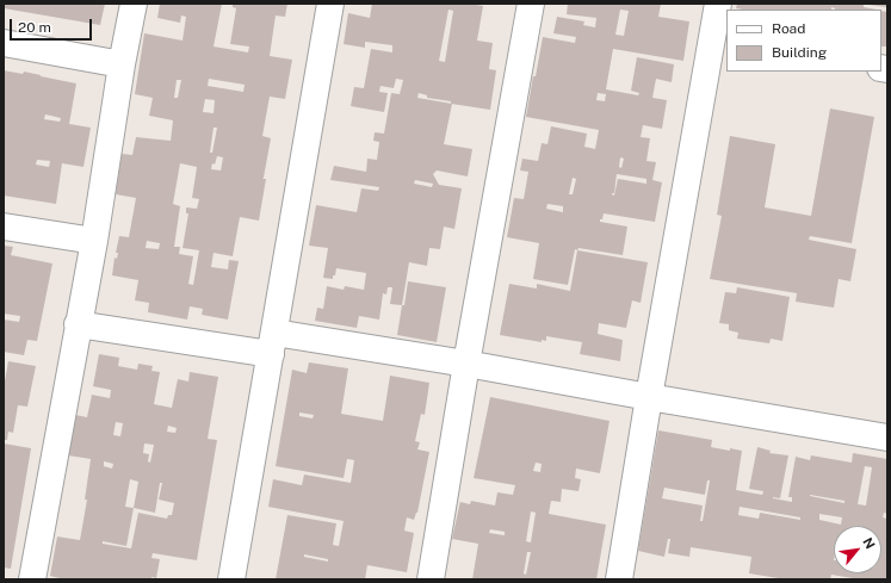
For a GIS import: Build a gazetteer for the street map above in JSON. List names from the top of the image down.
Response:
{
  "legend": ["Road", "Building"],
  "scale_bar": "20 m",
  "north": "top right"
}
